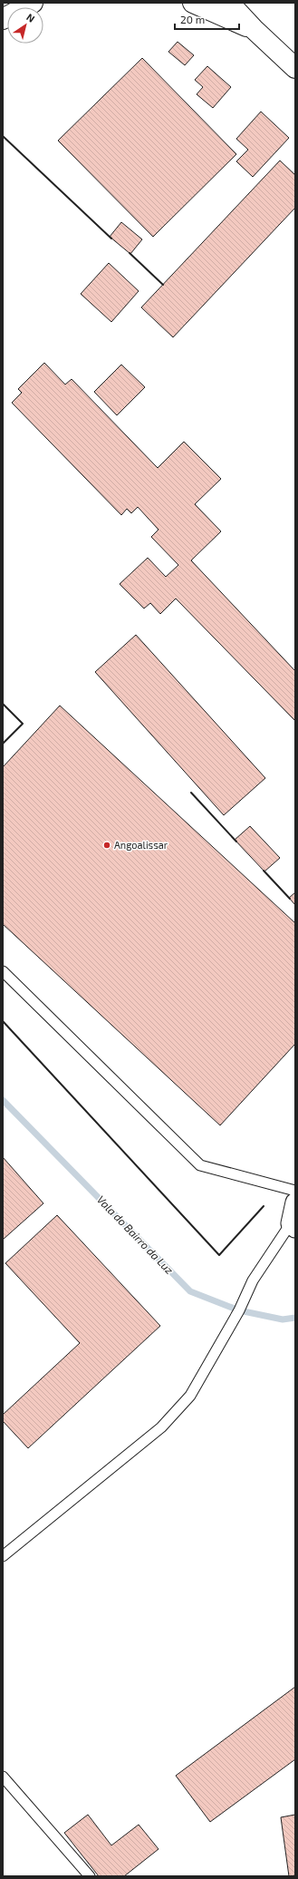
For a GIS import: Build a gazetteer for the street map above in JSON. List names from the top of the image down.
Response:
{
  "water": ["Vala do Bairro da Luz"],
  "places": ["Angoalissar"],
  "scale_bar": "20 m",
  "north": "top right"
}
